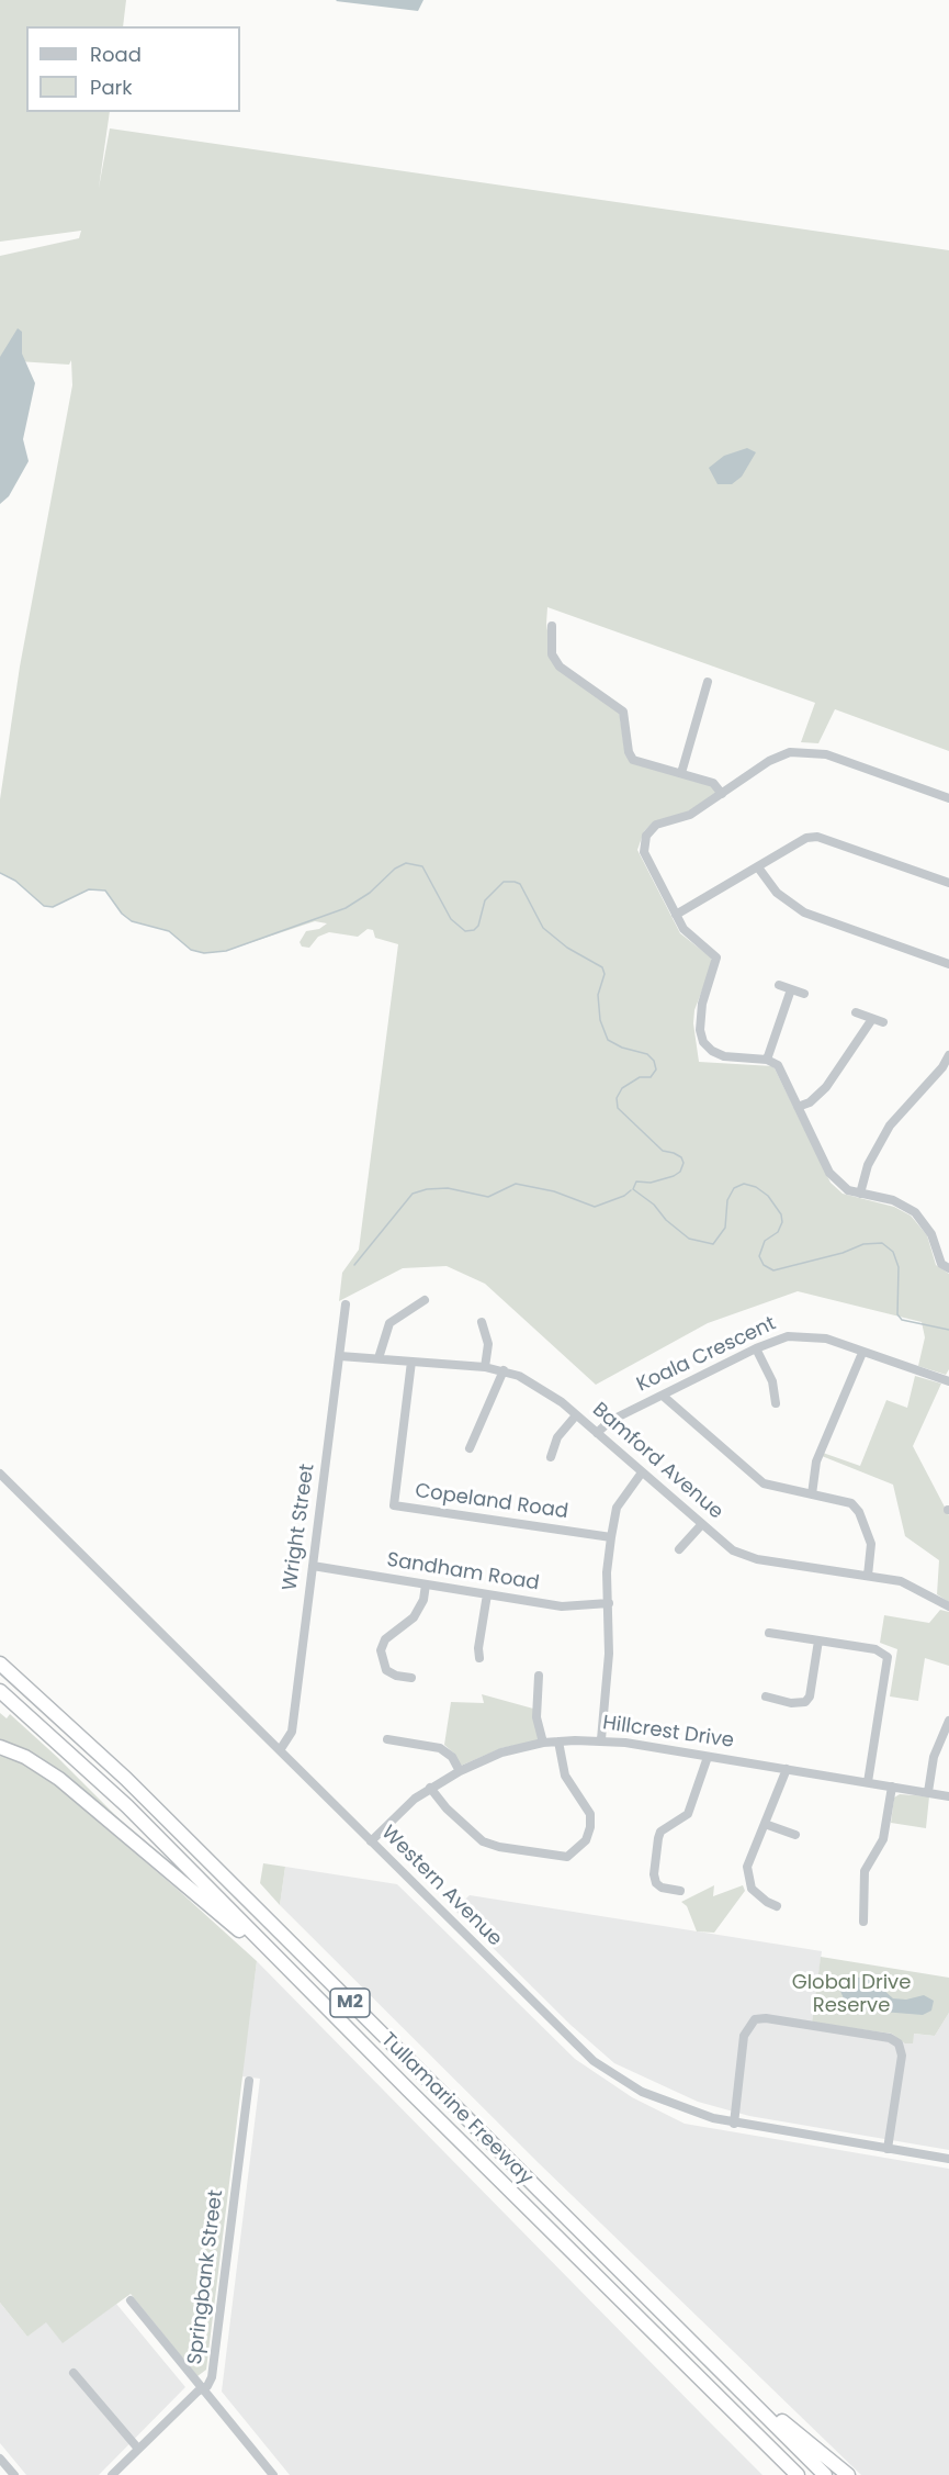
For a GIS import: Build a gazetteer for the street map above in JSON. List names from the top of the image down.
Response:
{
  "streets": {
    "highway": ["M2", "Tullamarine Freeway"],
    "street": [
      "Koala Crescent",
      "Bamford Avenue",
      "Copeland Road",
      "Wright Street",
      "Sandham Road",
      "Hillcrest Drive",
      "Western Avenue",
      "Springbank Street"
    ]
  },
  "crossings": [
    ["Koala Crescent", "Bamford Avenue"],
    ["Bamford Avenue", "Copeland Road"],
    ["Bamford Avenue", "Wright Street"],
    ["Wright Street", "Sandham Road"],
    ["Wright Street", "Western Avenue"],
    ["Hillcrest Drive", "Western Avenue"]
  ],
  "parks": ["Global Drive Reserve"],
  "legend": ["Road", "Park"]
}
